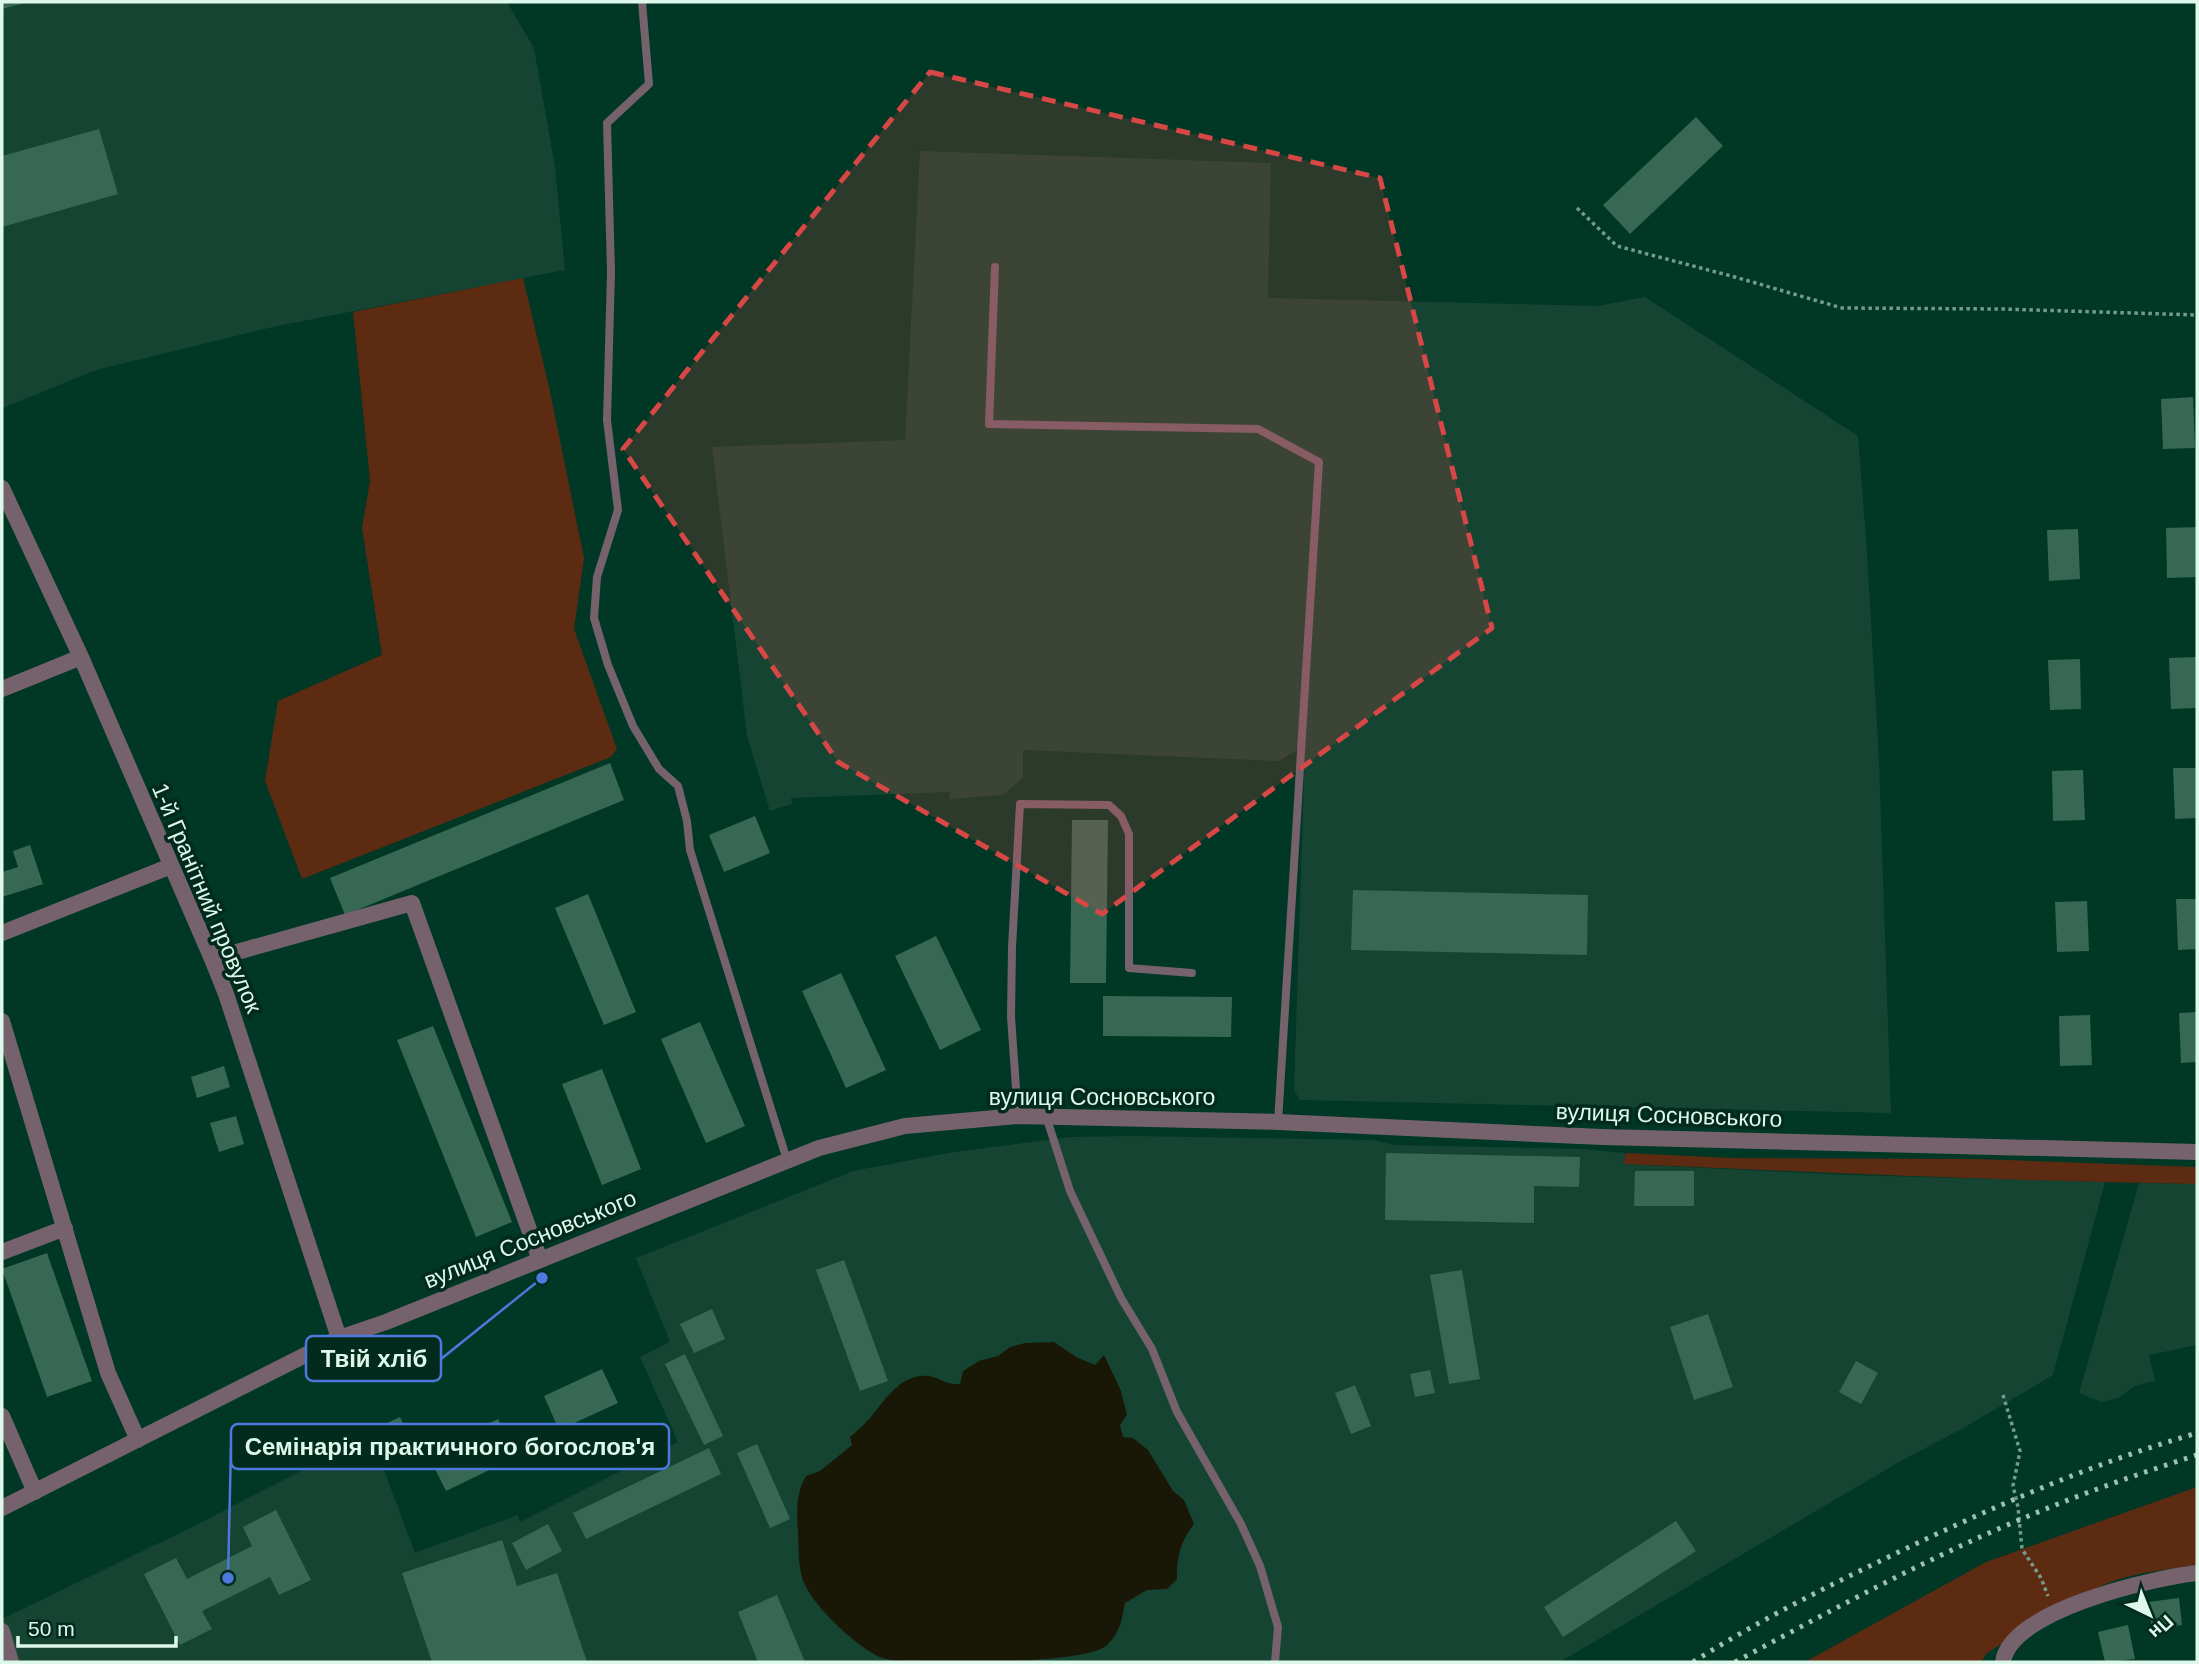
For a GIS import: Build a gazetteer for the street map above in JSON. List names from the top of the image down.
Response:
{
  "streets": {
    "street": ["1-й Гранітний провулок", "вулиця Сосновського"]
  },
  "crossings": [
    ["1-й Гранітний провулок", "вулиця Сосновського"]
  ],
  "places": ["Твій хліб", "Семінарія практичного богослов'я"],
  "scale_bar": "50 m",
  "north": "bottom right"
}
